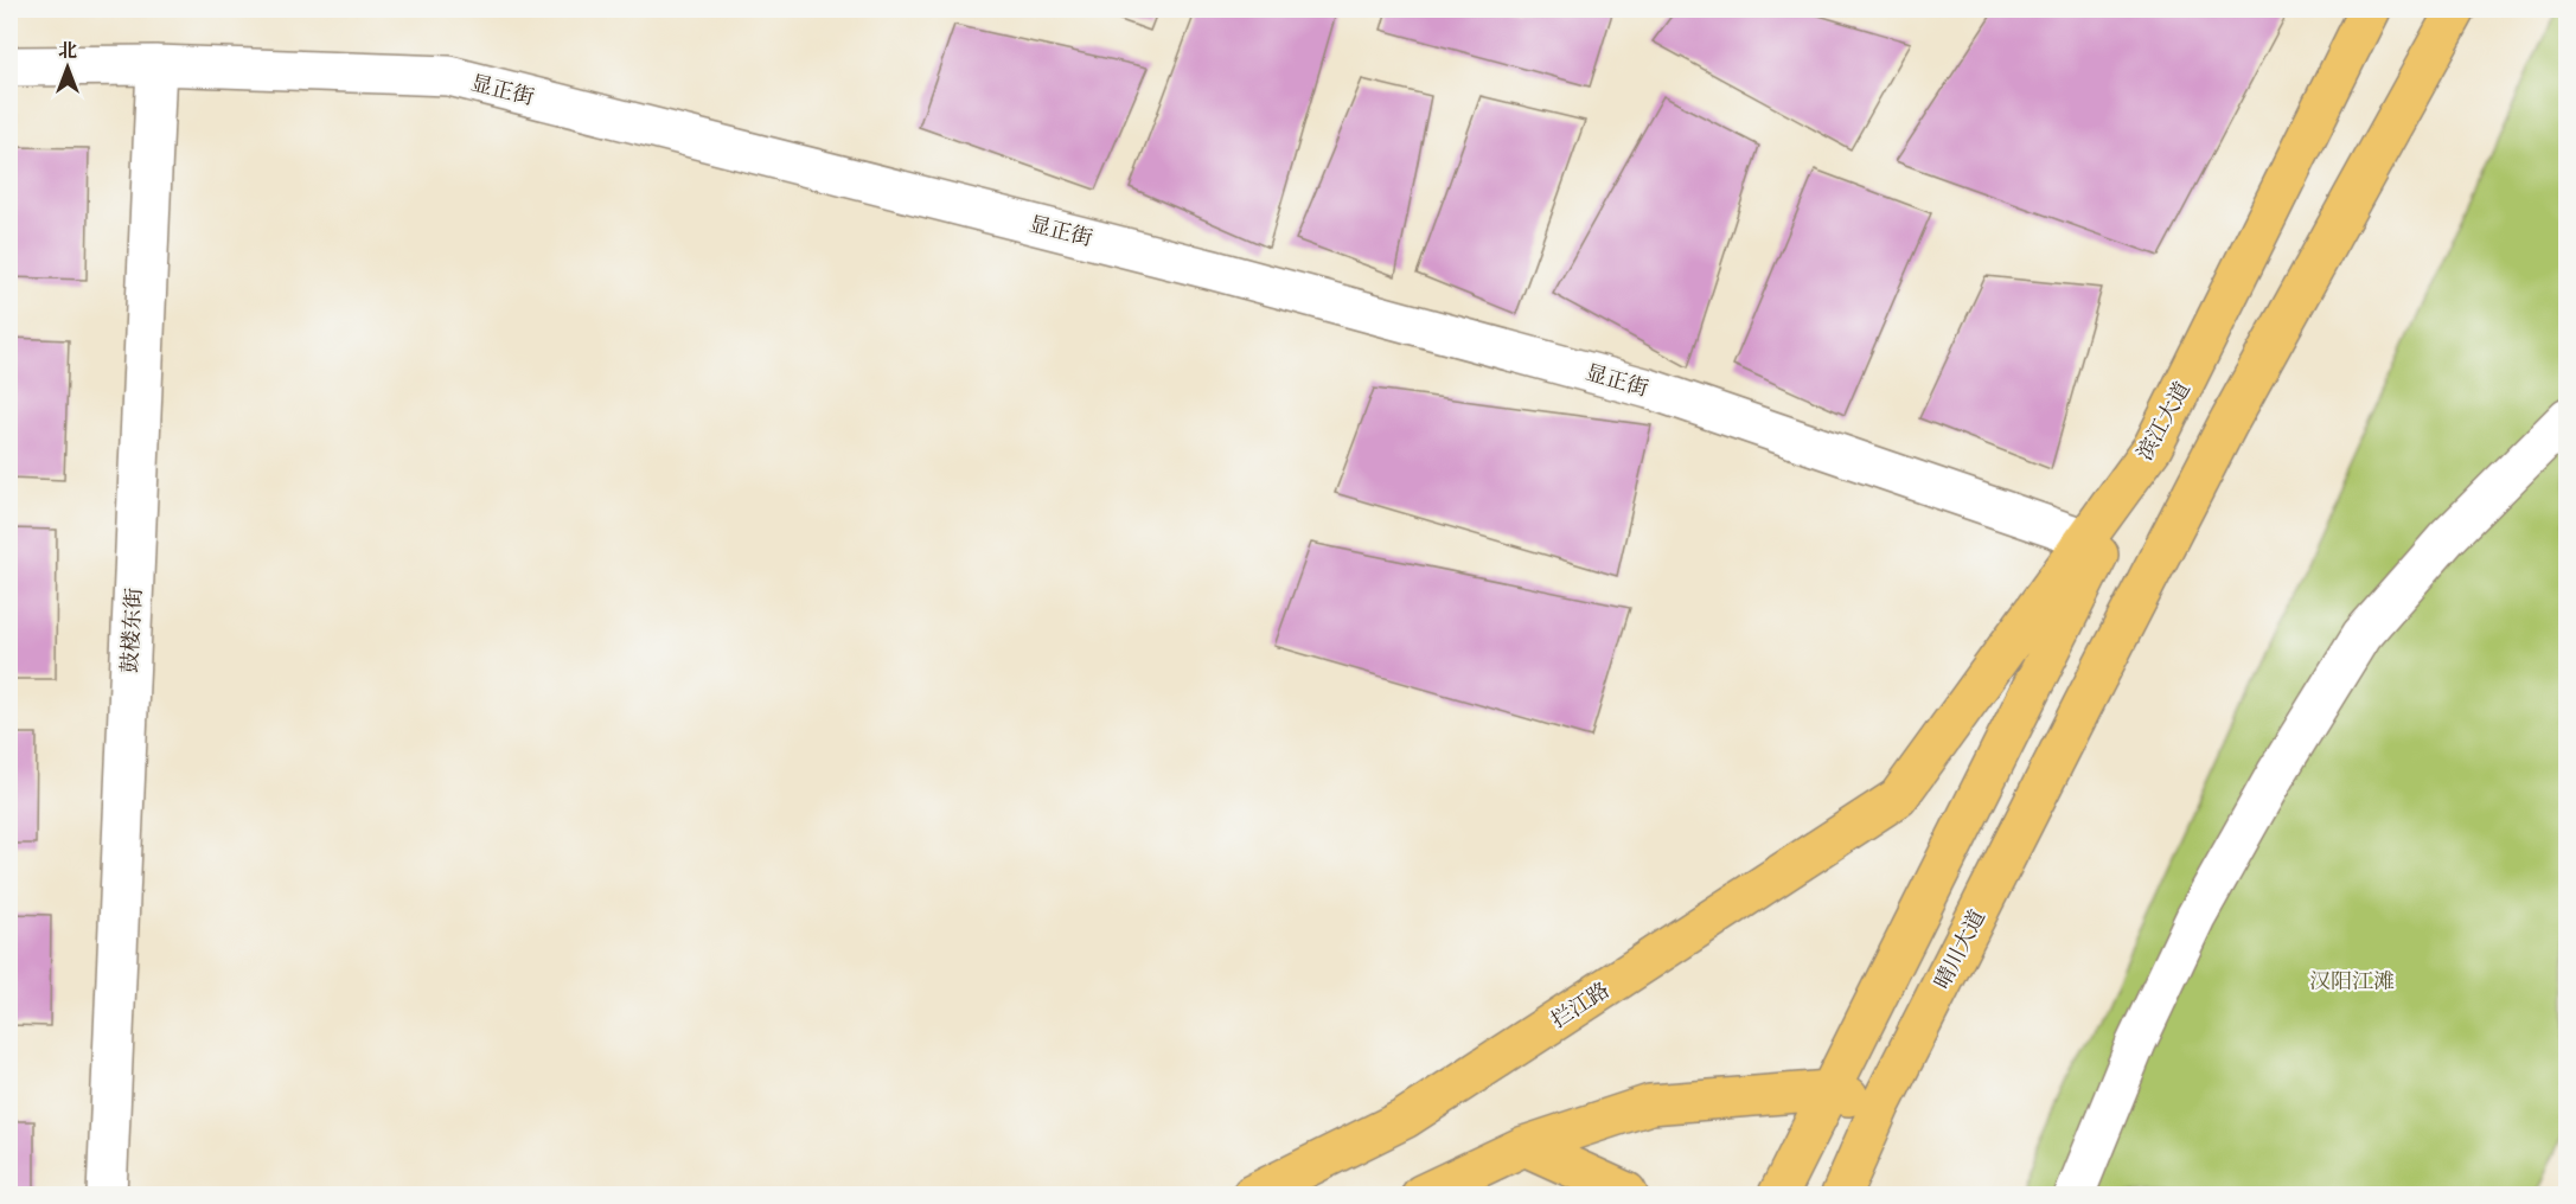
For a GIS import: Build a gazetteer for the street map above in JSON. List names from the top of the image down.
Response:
{
  "streets": {
    "main road": ["滨江大道", "晴川大道", "拦江路"],
    "street": ["显正街", "鼓楼东街"]
  },
  "crossings": [
    ["显正街", "滨江大道"],
    ["显正街", "鼓楼东街"],
    ["滨江大道", "拦江路"]
  ],
  "parks": ["汉阳江滩"],
  "north": "top"
}
